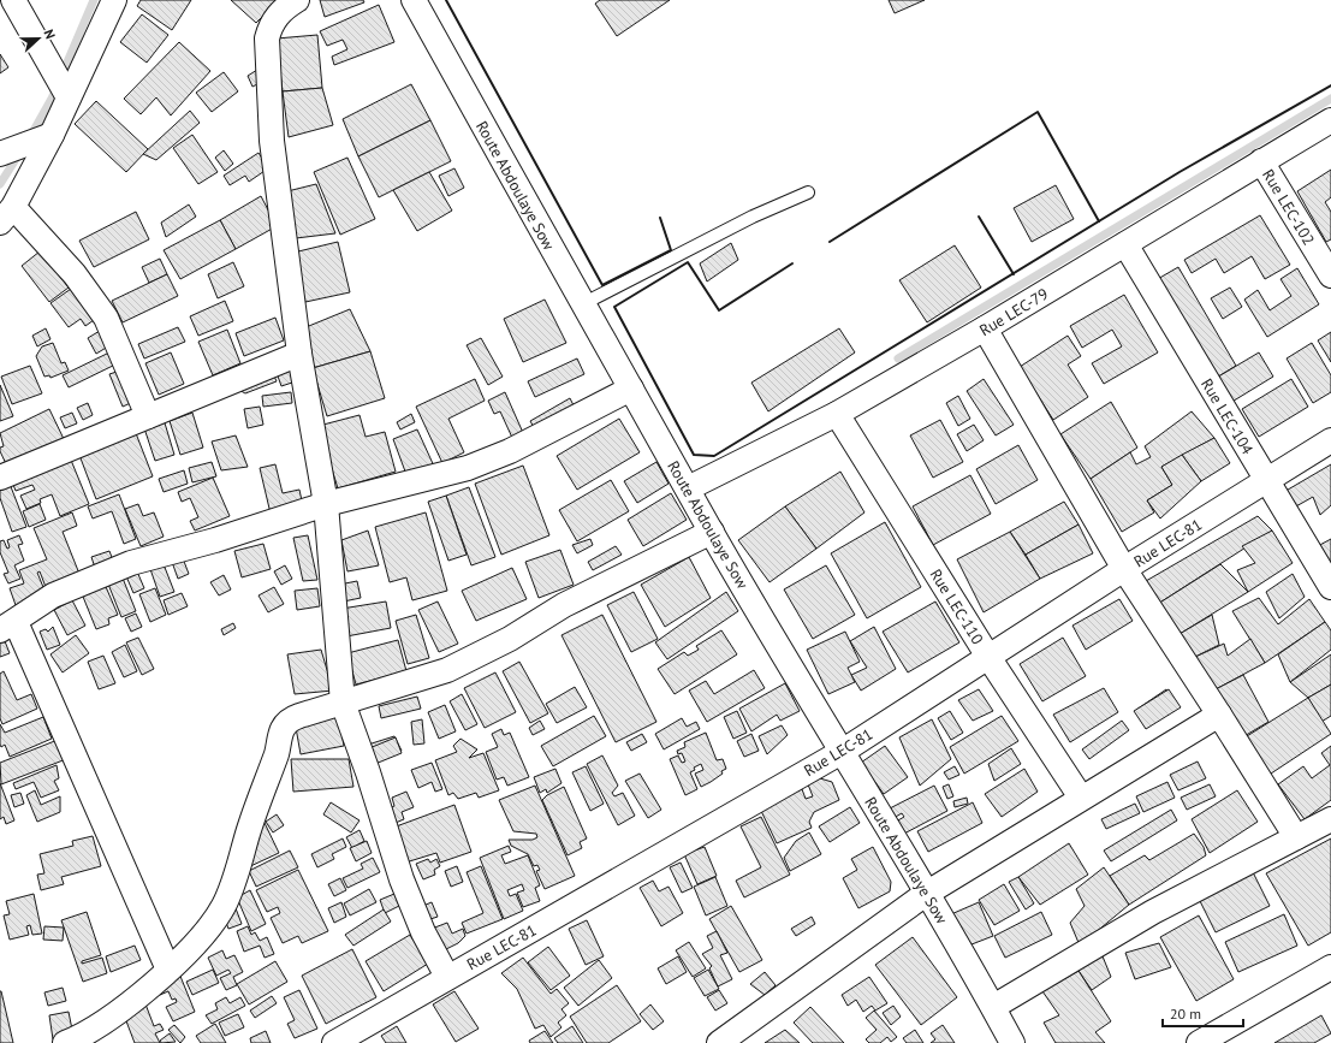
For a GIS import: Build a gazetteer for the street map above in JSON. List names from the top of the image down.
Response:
{
  "streets": {
    "street": [
      "Route Abdoulaye Sow",
      "Rue LEC-102",
      "Rue LEC-79",
      "Rue LEC-104",
      "Rue LEC-81",
      "Rue LEC-110"
    ]
  },
  "crossings": [
    ["Route Abdoulaye Sow", "Rue LEC-79"],
    ["Route Abdoulaye Sow", "Rue LEC-81"],
    ["Rue LEC-102", "Rue LEC-79"],
    ["Rue LEC-79", "Rue LEC-104"],
    ["Rue LEC-79", "Rue LEC-110"],
    ["Rue LEC-104", "Rue LEC-81"],
    ["Rue LEC-81", "Rue LEC-110"]
  ],
  "scale_bar": "20 m",
  "north": "right"
}
